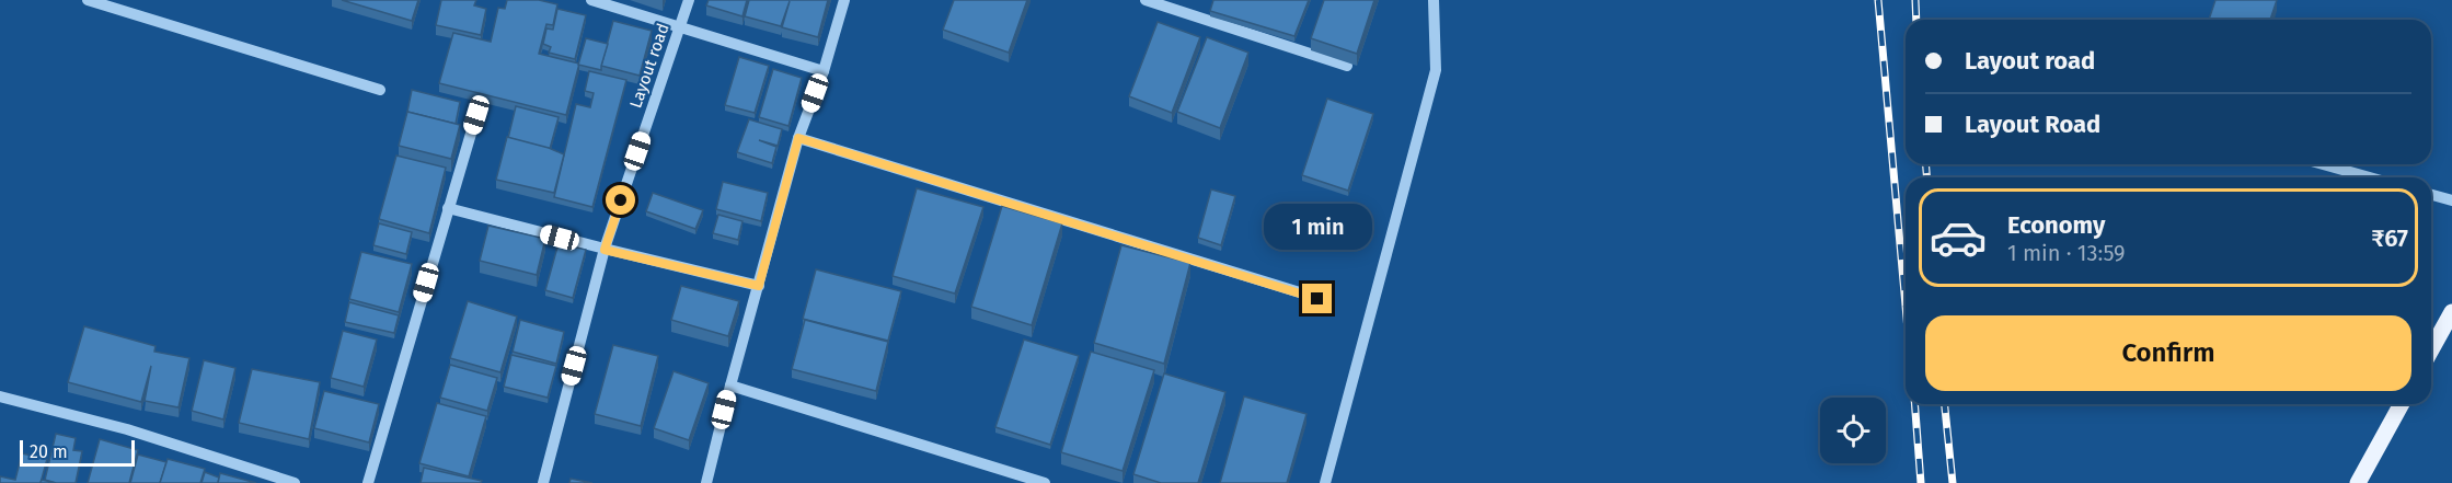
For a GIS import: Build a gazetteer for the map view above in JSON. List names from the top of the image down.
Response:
{
  "streets": {
    "street": ["Layout road"]
  },
  "scale_bar": "20 m",
  "page": {
    "banner": ["Layout road", "Layout Road"],
    "list": [
      {
        "name": "Economy",
        "note": "1 min · 13:59",
        "value": "₹67"
      }
    ],
    "bubble": "1 min",
    "buttons": "Confirm",
    "scale": "20 m"
  }
}
